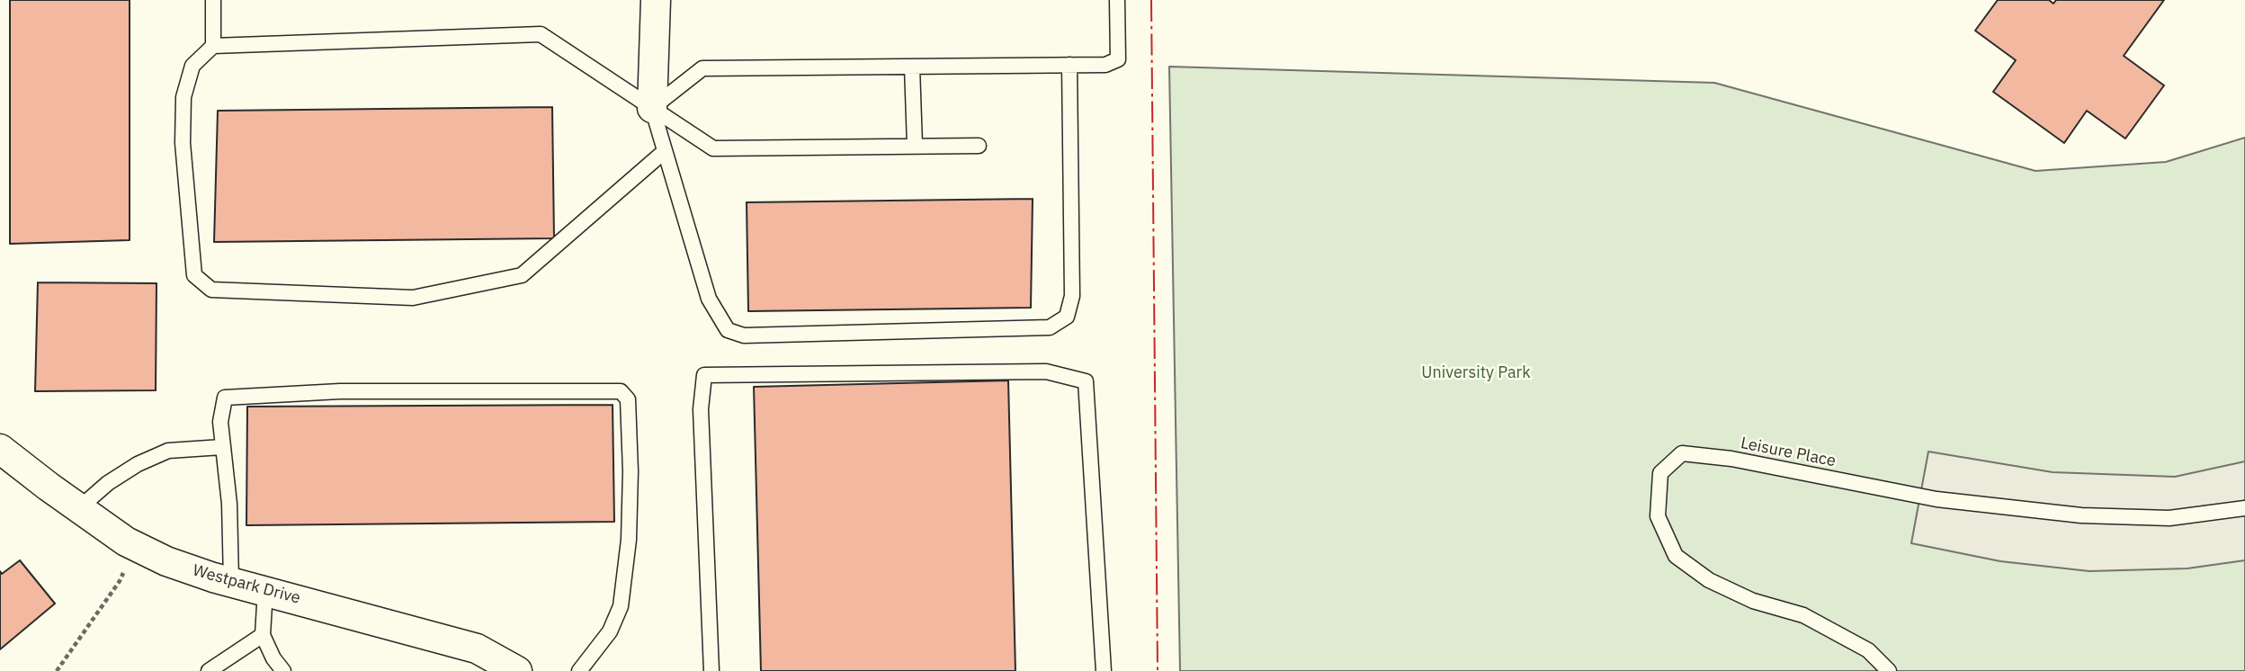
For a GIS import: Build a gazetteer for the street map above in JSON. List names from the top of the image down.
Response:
{
  "streets": {
    "street": ["Westpark Drive"],
    "lane": ["Leisure Place"]
  },
  "parks": ["University Park"]
}
